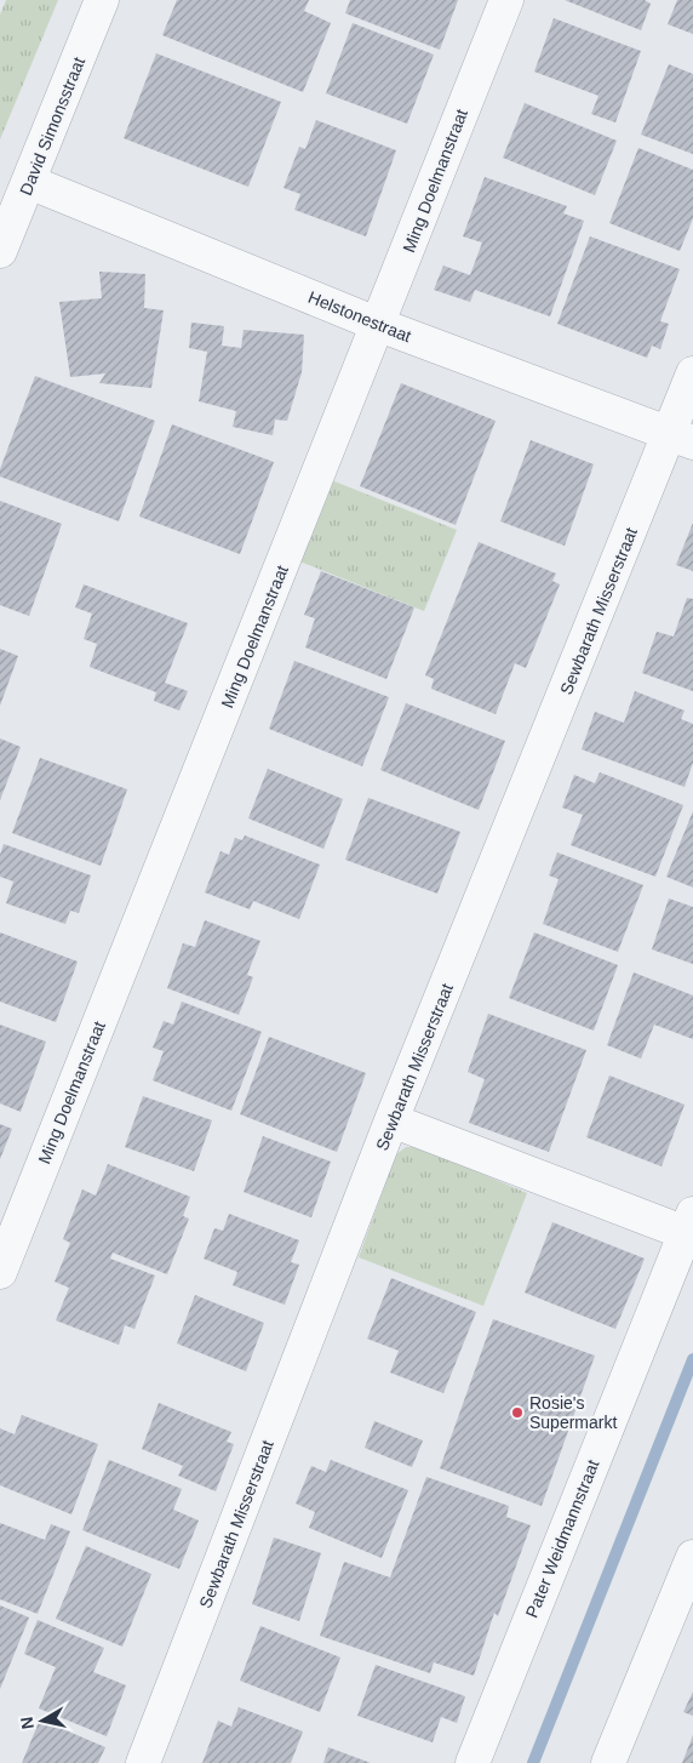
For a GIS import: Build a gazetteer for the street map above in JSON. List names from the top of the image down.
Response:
{
  "streets": {
    "street": [
      "David Simonsstraat",
      "Ming Doelmanstraat",
      "Helstonestraat",
      "Sewbarath Misserstraat",
      "Pater Weidmannstraat"
    ]
  },
  "crossings": [
    ["David Simonsstraat", "Helstonestraat"],
    ["Ming Doelmanstraat", "Helstonestraat"],
    ["Helstonestraat", "Sewbarath Misserstraat"]
  ],
  "places": ["Rosie's Supermarkt"],
  "north": "left"
}
